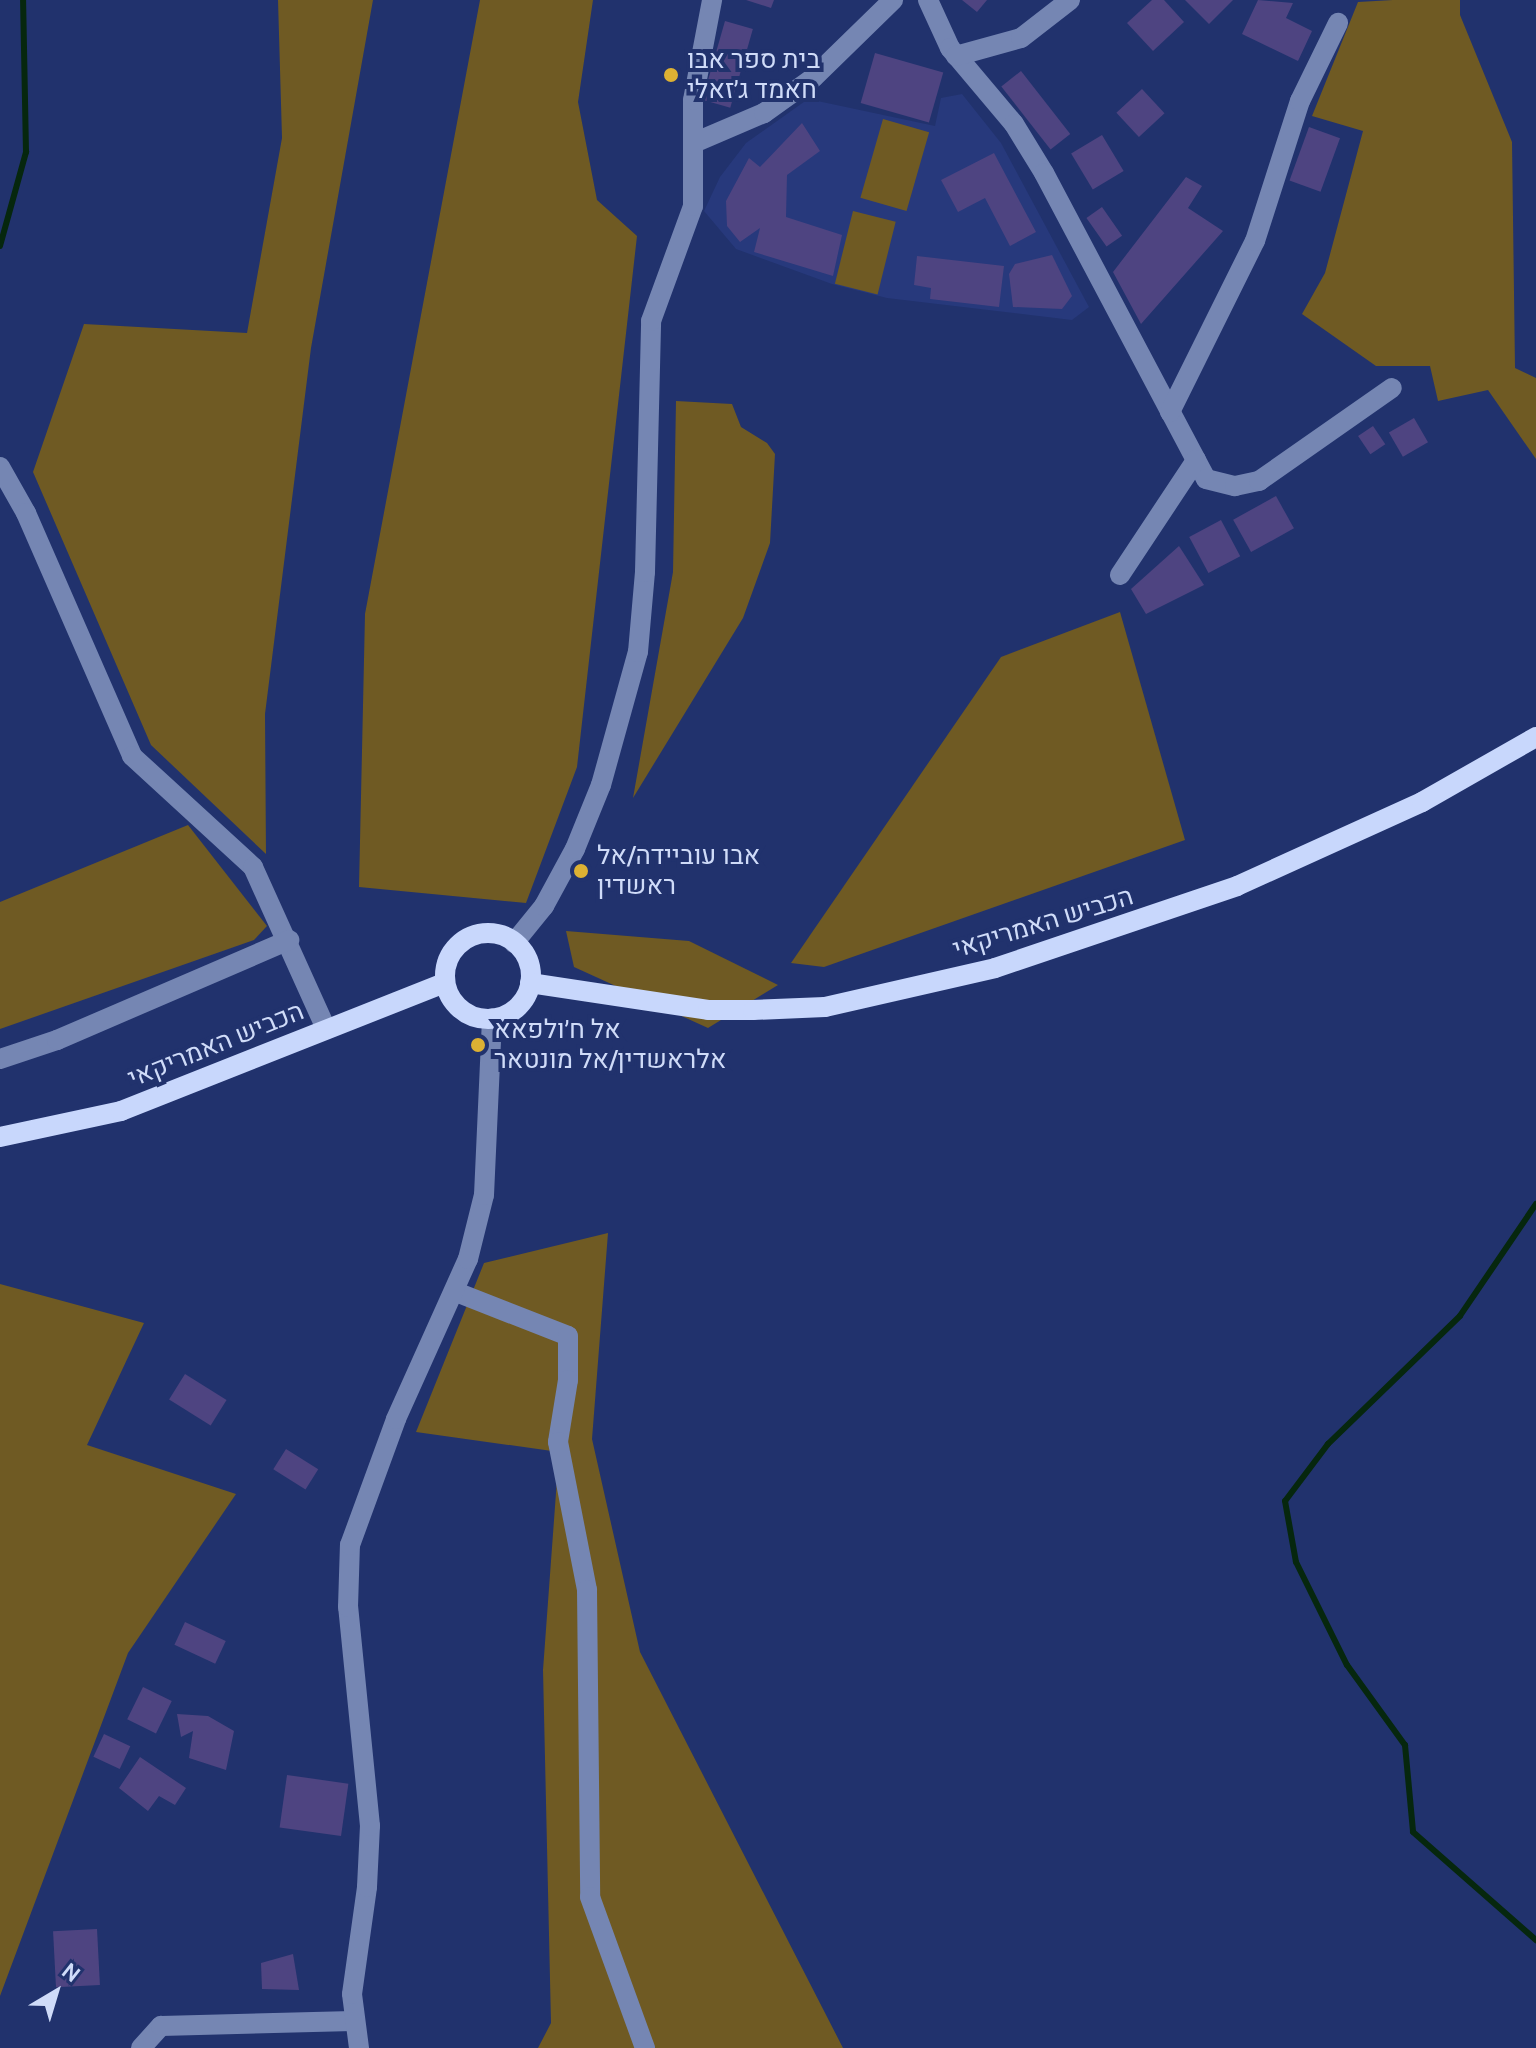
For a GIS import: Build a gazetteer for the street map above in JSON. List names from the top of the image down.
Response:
{
  "streets": {
    "main road": ["הכביש האמריקאי"]
  },
  "places": ["בית ספר אבו חאמד ג׳זאלי", "אבו עוביידה/אל ראשדין", "אל ח׳ולפאא אלראשדין/אל מונטאר"],
  "north": "top right"
}
